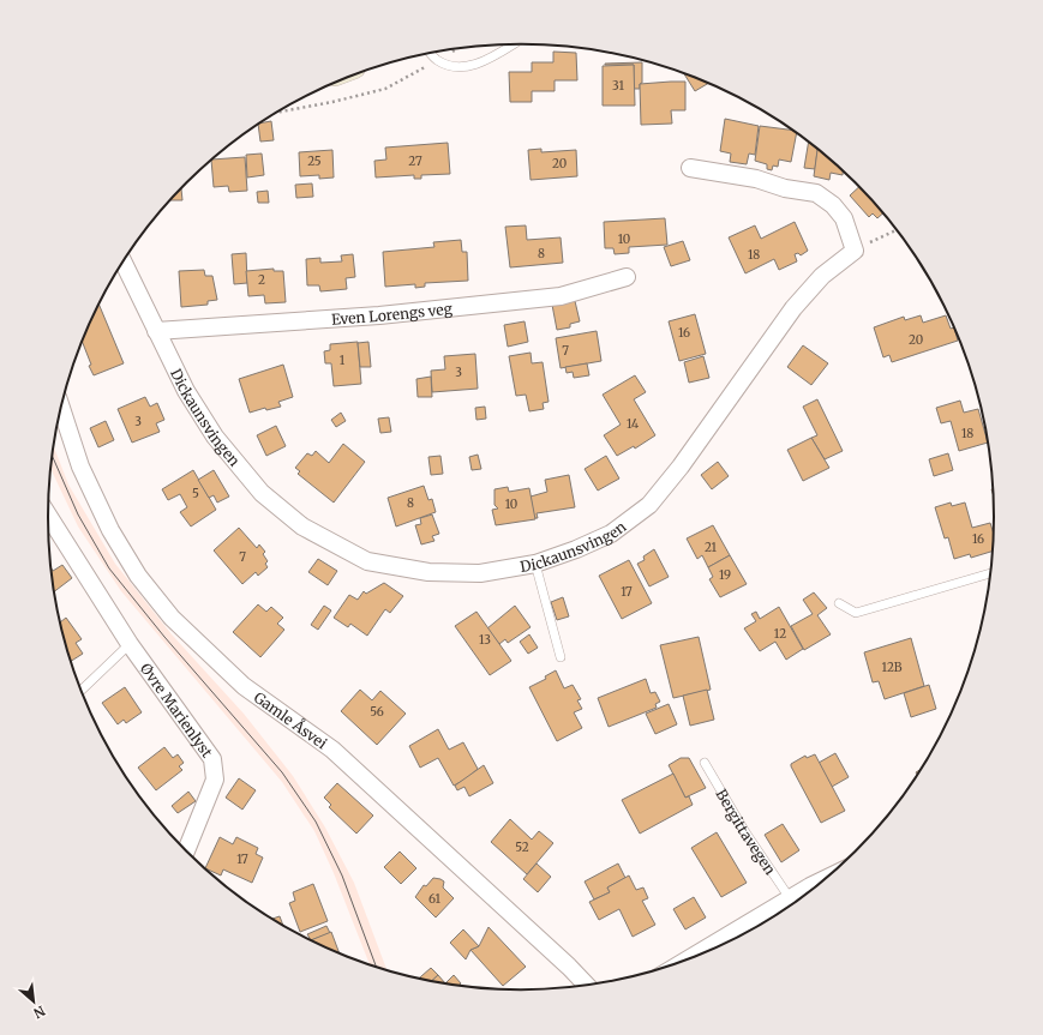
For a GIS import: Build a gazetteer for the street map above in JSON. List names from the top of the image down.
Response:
{
  "streets": {
    "street": [
      "Even Lorengs veg",
      "Dickaunsvingen",
      "Øvre Marienlyst",
      "Gamle Åsvei"
    ],
    "lane": ["Bergittavegen"]
  },
  "crossings": [
    ["Even Lorengs veg", "Dickaunsvingen"]
  ],
  "house_numbers": [
    "31",
    "25",
    "27",
    "20",
    "10",
    "8",
    "18",
    "2",
    "16",
    "20",
    "7",
    "1",
    "3",
    "3",
    "14",
    "18",
    "5",
    "8",
    "10",
    "16",
    "21",
    "7",
    "19",
    "17",
    "12",
    "13",
    "12B",
    "56",
    "52",
    "17",
    "61"
  ],
  "north": "bottom right"
}
